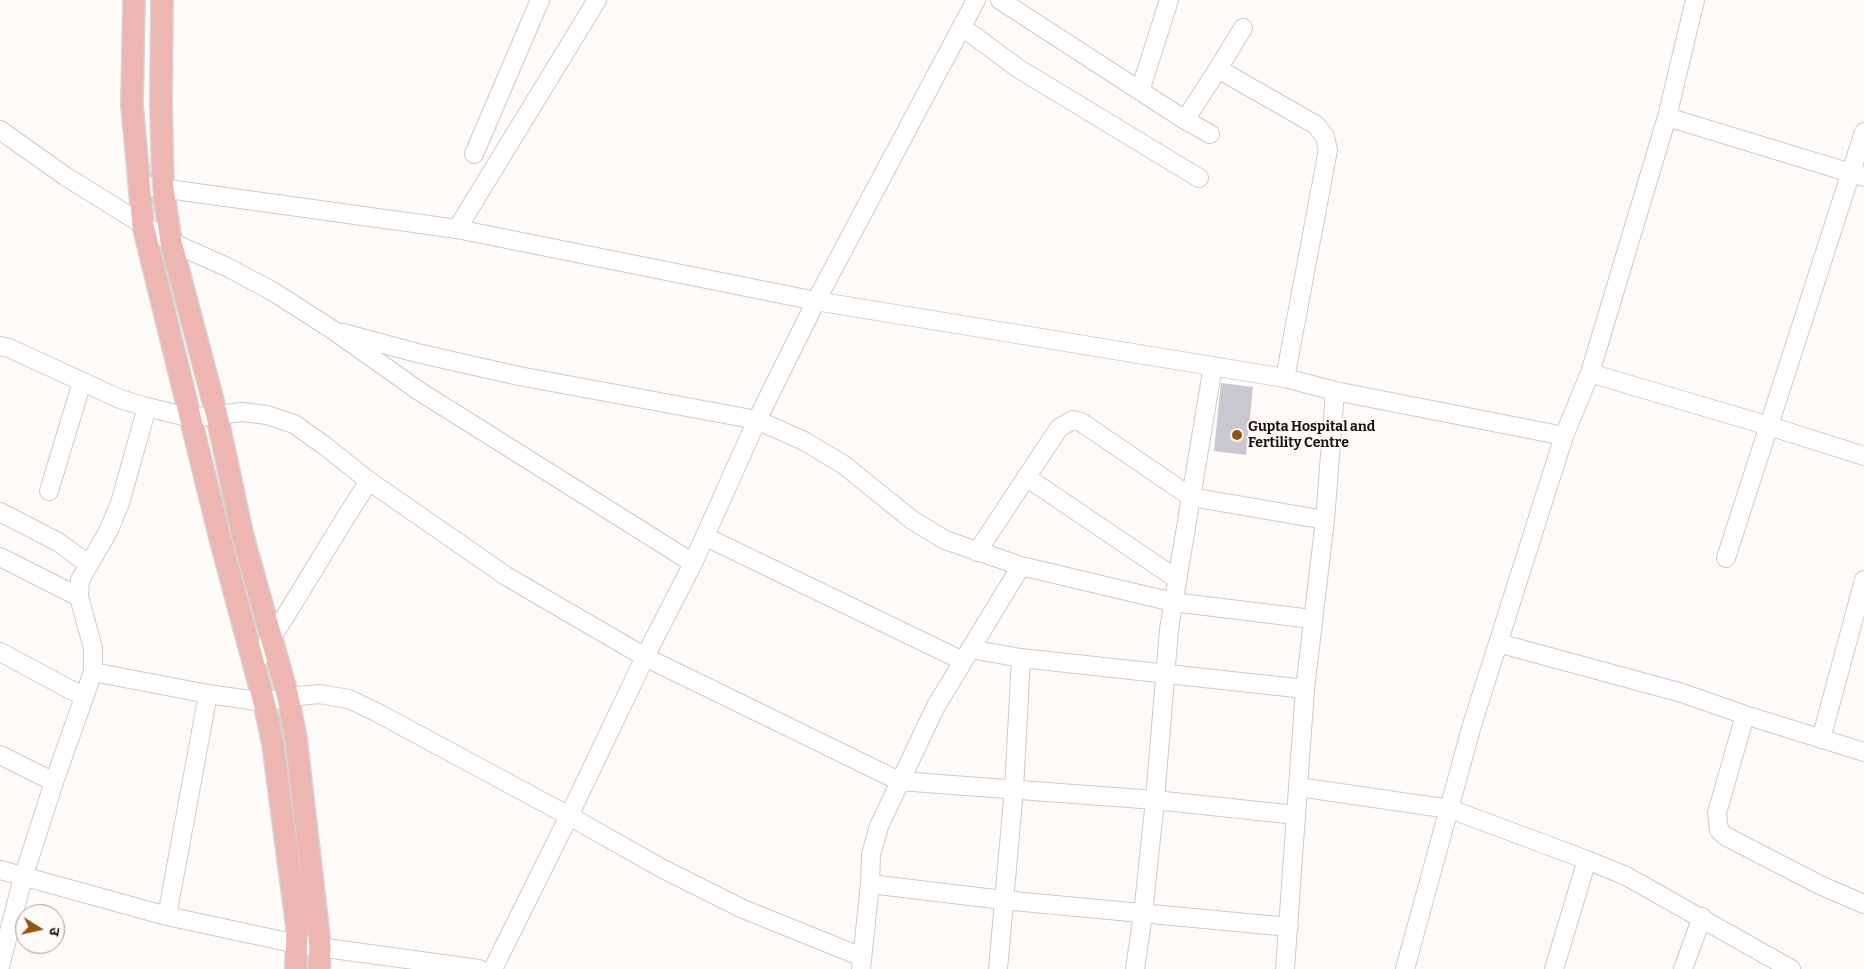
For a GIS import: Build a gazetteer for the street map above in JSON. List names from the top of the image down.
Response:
{
  "places": ["Gupta Hospital and Fertility Centre"],
  "north": "right"
}
